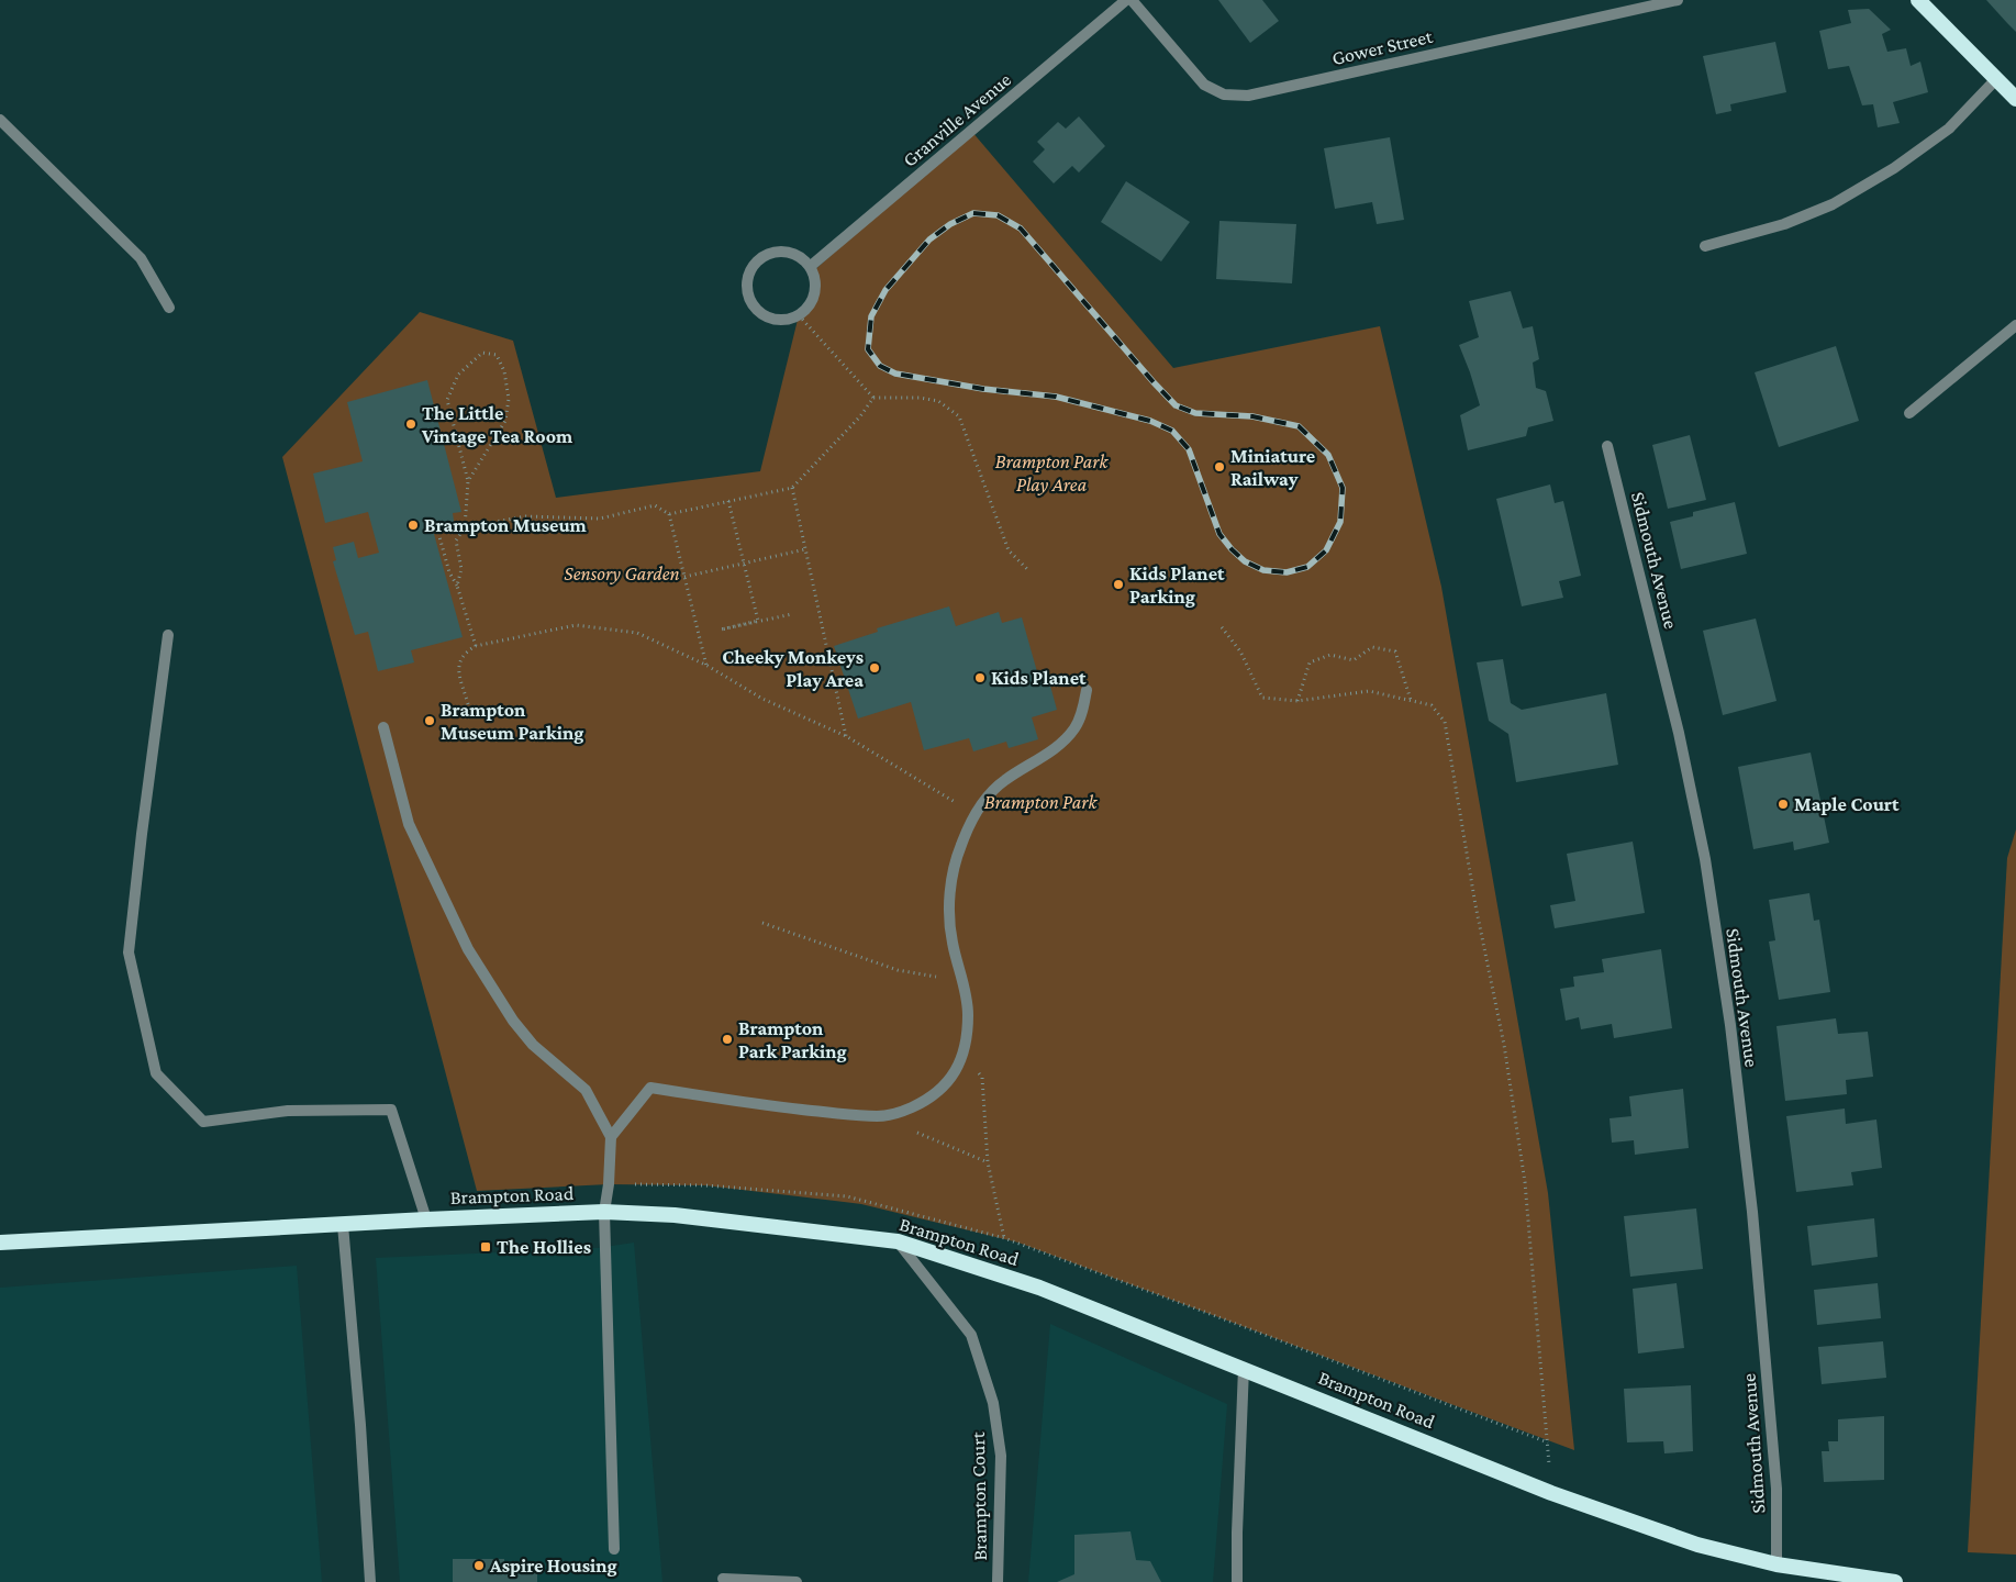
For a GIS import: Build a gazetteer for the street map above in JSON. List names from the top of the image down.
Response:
{
  "streets": {
    "highway": ["Brampton Road"],
    "street": [
      "Gower Street",
      "Granville Avenue",
      "Sidmouth Avenue",
      "Brampton Court"
    ]
  },
  "crossings": [
    ["Sidmouth Avenue", "Brampton Road"],
    ["Brampton Road", "Brampton Court"]
  ],
  "parks": ["Brampton Park Play Area", "Sensory Garden", "Brampton Park"],
  "places": {
    "other": [
      "The Little Vintage Tea Room",
      "Miniature Railway",
      "Brampton Museum",
      "Kids Planet Parking",
      "Cheeky Monkeys Play Area",
      "Kids Planet",
      "Brampton Museum Parking",
      "Maple Court",
      "Brampton Park Parking",
      "Aspire Housing"
    ],
    "transit": ["The Hollies"]
  }
}
